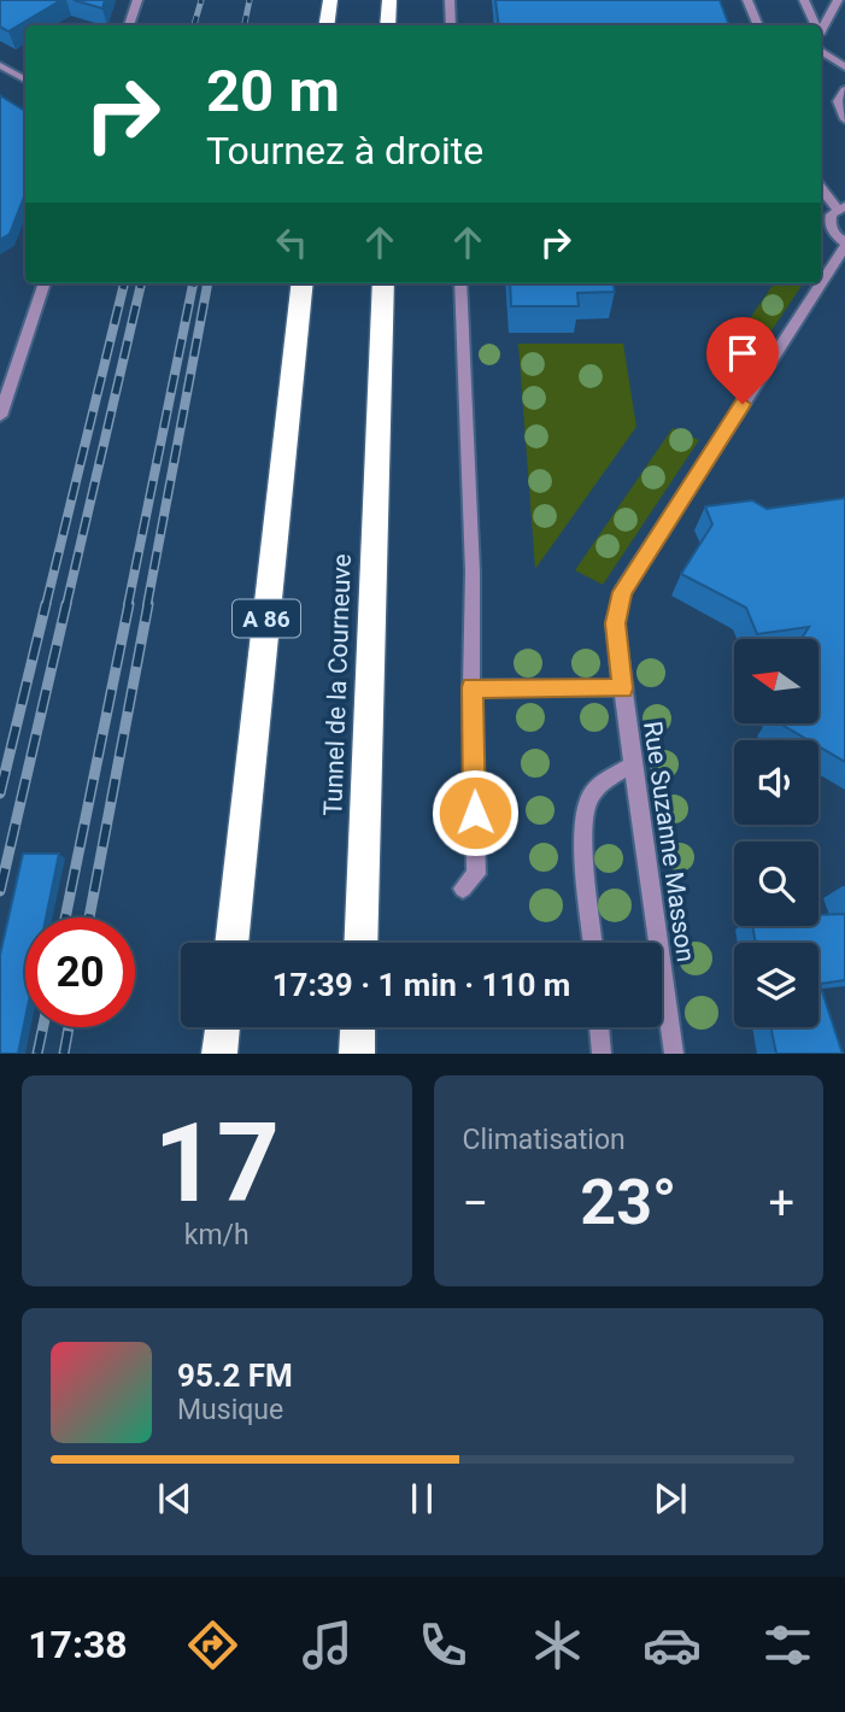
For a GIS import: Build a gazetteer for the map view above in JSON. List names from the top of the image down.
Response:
{
  "streets": {
    "highway": ["A 86", "Tunnel de la Courneuve"],
    "street": ["Rue Suzanne Masson"]
  },
  "north": "left",
  "page": {
    "turn": ["20 m", "Tournez à droite"],
    "limit": "20",
    "trip": "17:39 · 1 min · 110 m",
    "tile": [
      ["17", "km/h"],
      "Climatisation"
    ],
    "heat": ["−", "23°", "+"],
    "song": ["95.2 FM", "Musique"],
    "tabs": "17:38"
  }
}
